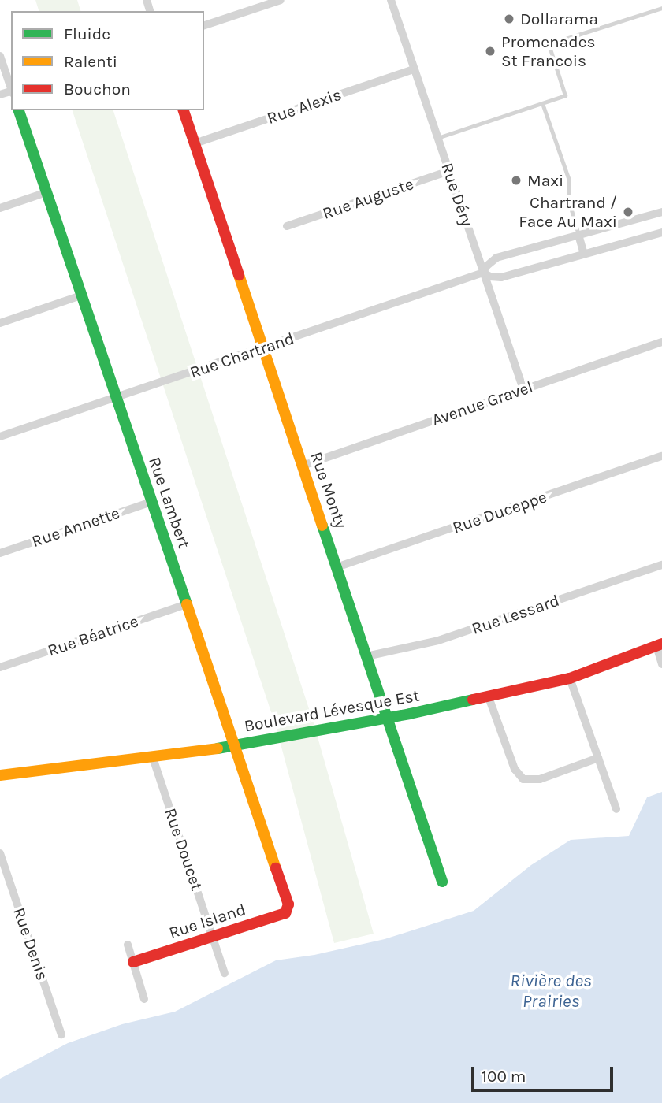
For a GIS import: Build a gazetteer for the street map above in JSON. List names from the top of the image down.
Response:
{
  "streets": {
    "street": [
      "Rue Alexis",
      "Rue Déry",
      "Rue Auguste",
      "Rue Chartrand",
      "Avenue Gravel",
      "Rue Monty",
      "Rue Lambert",
      "Rue Duceppe",
      "Rue Annette",
      "Rue Lessard",
      "Rue Béatrice",
      "Boulevard Lévesque Est",
      "Rue Doucet",
      "Rue Island",
      "Rue Denis"
    ]
  },
  "crossings": [
    ["Rue Alexis", "Rue Déry"],
    ["Rue Alexis", "Rue Monty"],
    ["Rue Déry", "Rue Auguste"],
    ["Rue Déry", "Rue Chartrand"],
    ["Rue Déry", "Avenue Gravel"],
    ["Rue Chartrand", "Rue Monty"],
    ["Rue Chartrand", "Rue Lambert"],
    ["Avenue Gravel", "Rue Monty"],
    ["Rue Monty", "Rue Duceppe"],
    ["Rue Monty", "Rue Lessard"],
    ["Rue Monty", "Boulevard Lévesque Est"],
    ["Rue Lambert", "Rue Annette"],
    ["Rue Lambert", "Rue Béatrice"],
    ["Rue Lambert", "Boulevard Lévesque Est"],
    ["Rue Lambert", "Rue Island"],
    ["Boulevard Lévesque Est", "Rue Doucet"],
    ["Rue Doucet", "Rue Island"]
  ],
  "water": ["Rivière des Prairies"],
  "places": [
    "Dollarama",
    "Promenades St Francois",
    "Maxi",
    "Chartrand / Face Au Maxi"
  ],
  "legend": ["Fluide", "Ralenti", "Bouchon"],
  "scale_bar": "100 m"
}
